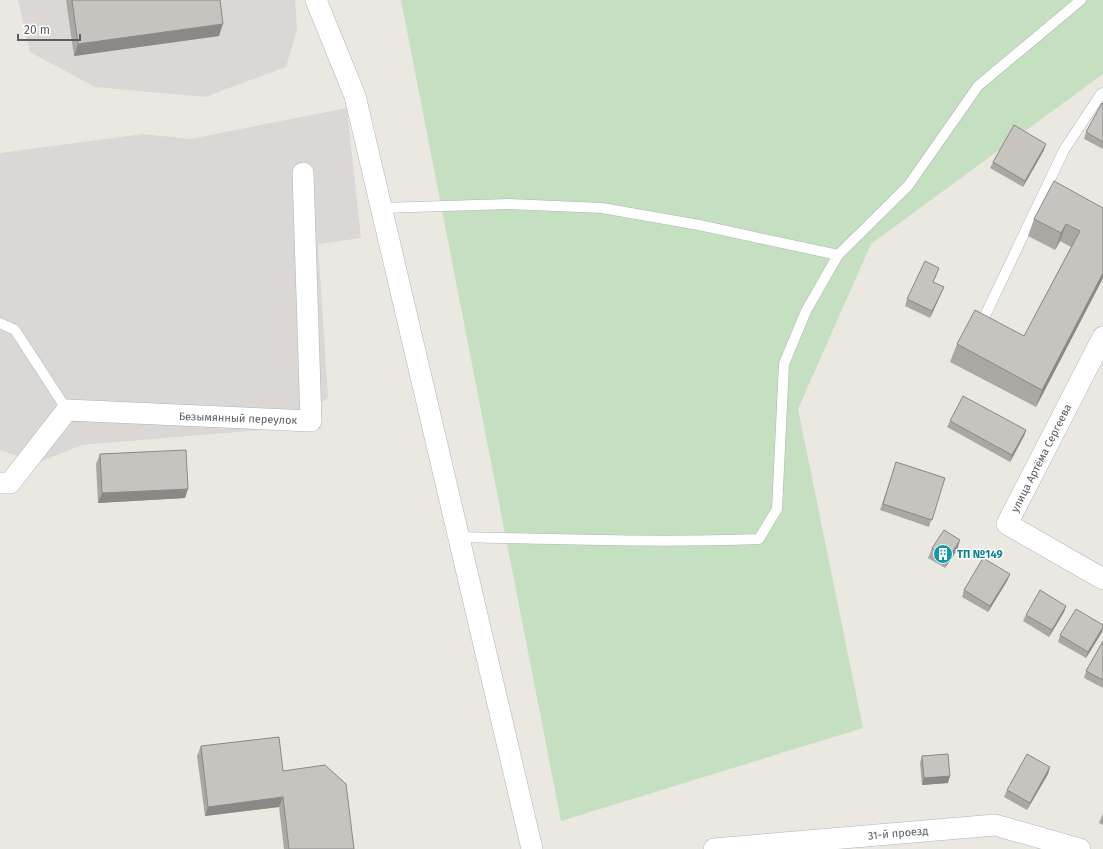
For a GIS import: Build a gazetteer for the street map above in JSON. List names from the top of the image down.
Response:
{
  "streets": {
    "street": ["Безымянный переулок", "улица Артёма Сергеева", "31-й проезд"]
  },
  "places": {
    "building": ["ТП №149"]
  },
  "scale_bar": "20 m"
}
